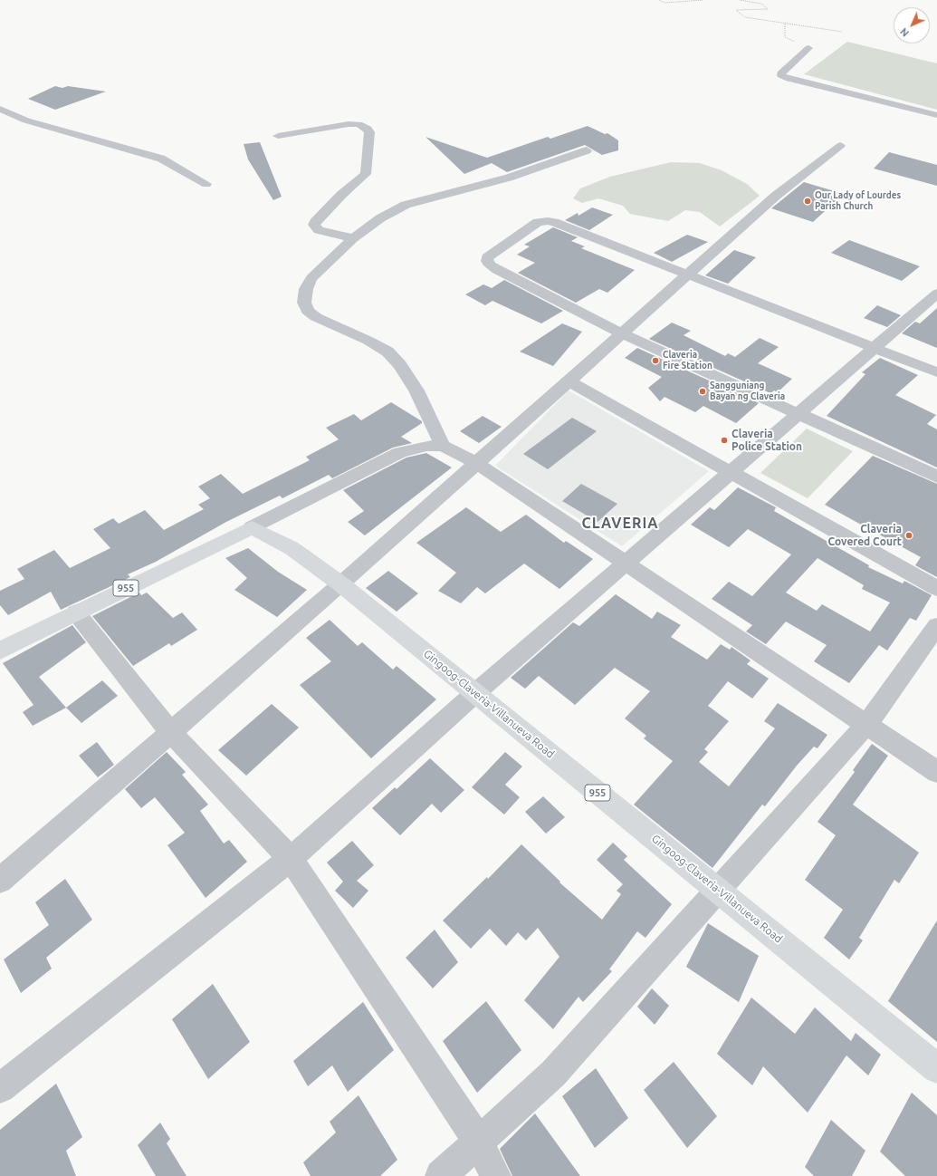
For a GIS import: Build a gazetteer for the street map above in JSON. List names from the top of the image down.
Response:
{
  "streets": {
    "main road": ["955", "Gingoog-Claveria-Villanueva Road"]
  },
  "crossings": [
    ["955", "Gingoog-Claveria-Villanueva Road"]
  ],
  "districts": ["CLAVERIA"],
  "places": [
    "Our Lady of Lourdes Parish Church",
    "Claveria Fire Station",
    "Sangguniang Bayan ng Claveria",
    "Claveria Police Station",
    "Claveria Covered Court"
  ],
  "north": "bottom left"
}
